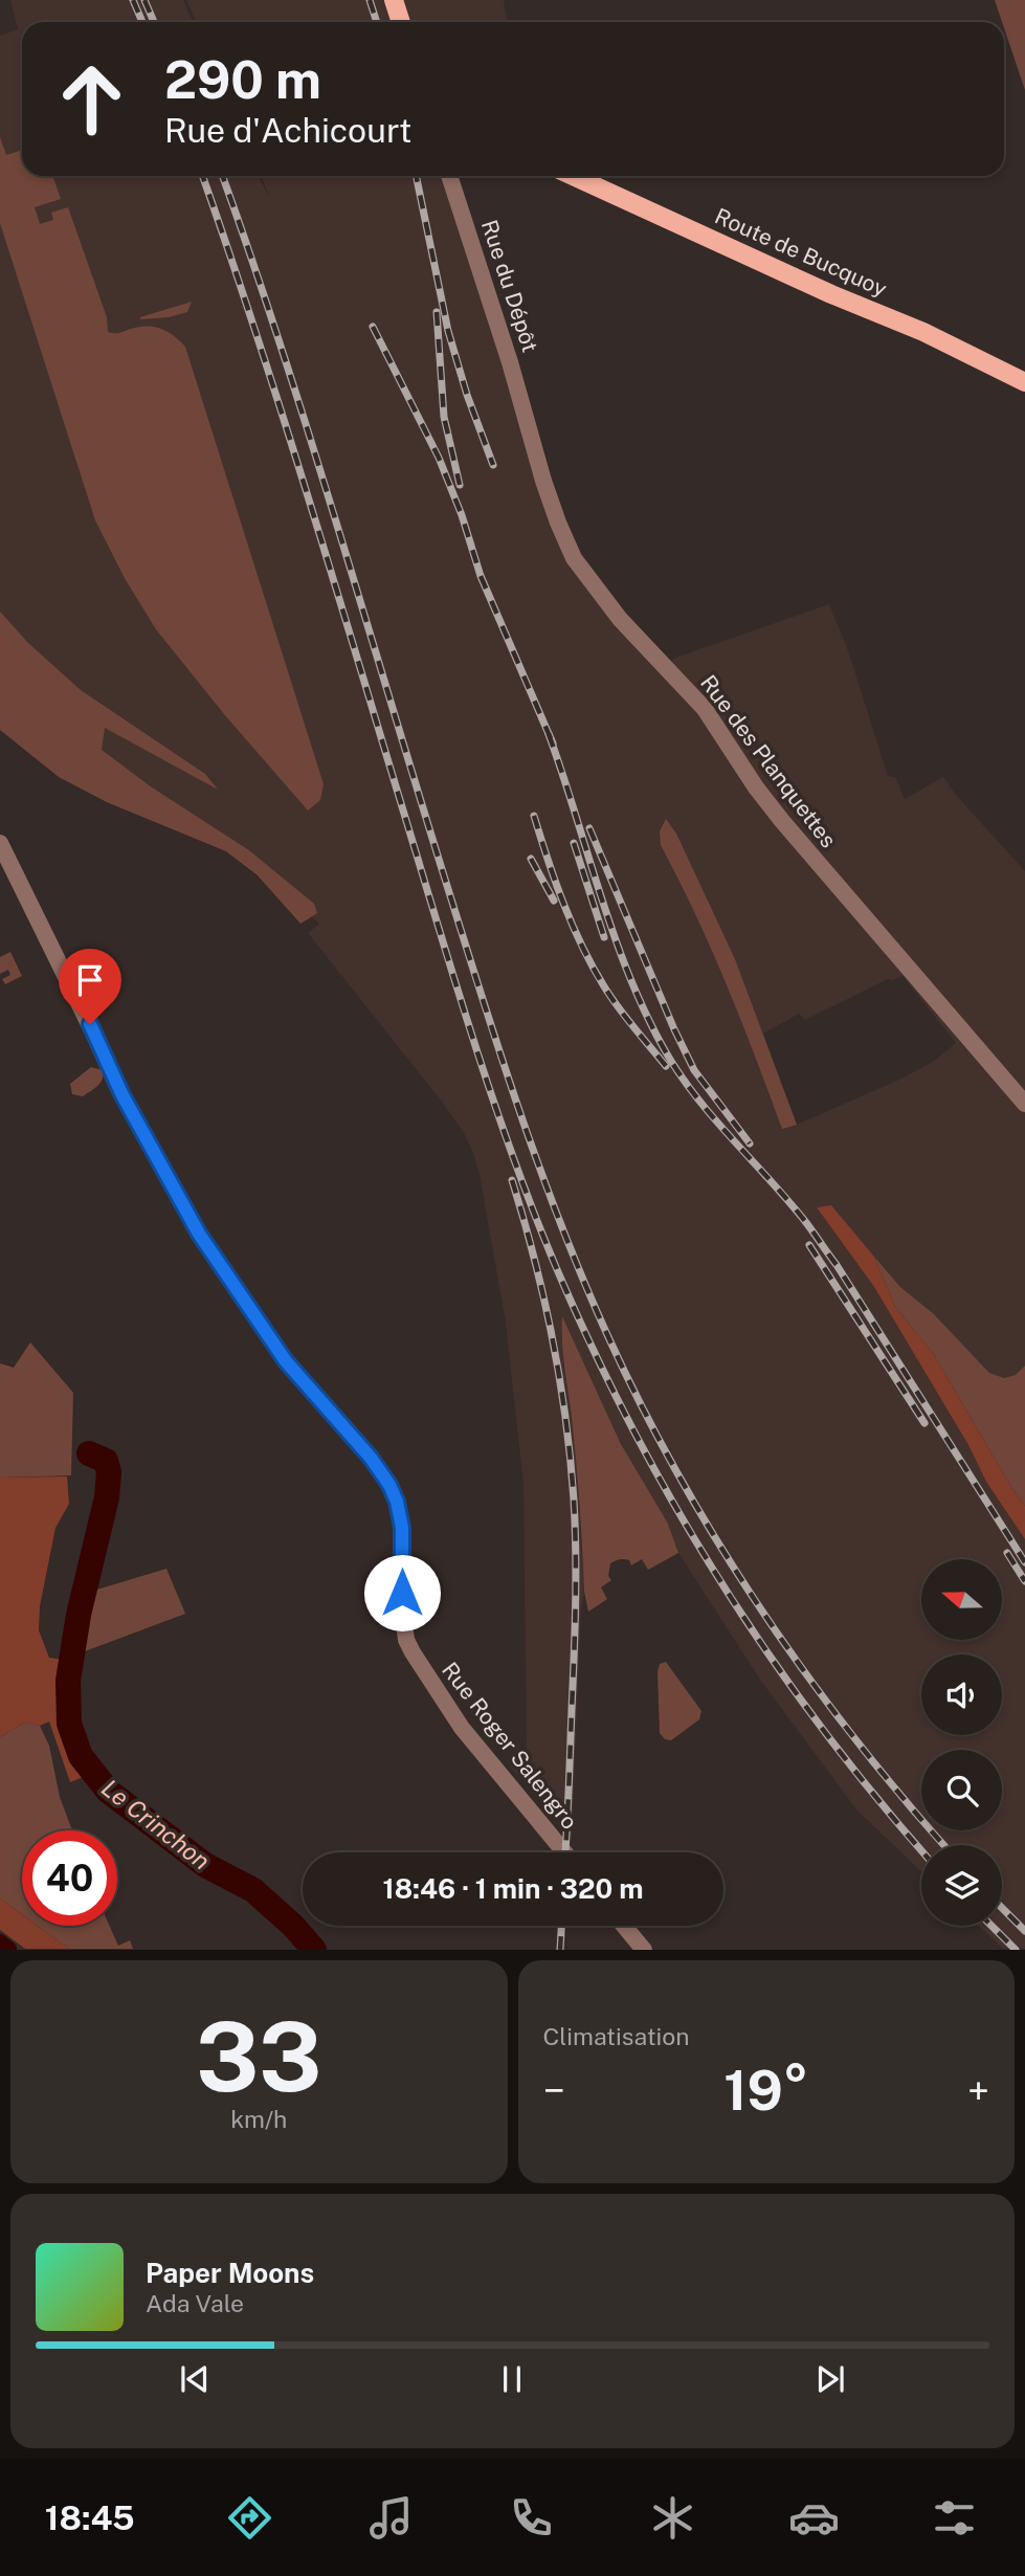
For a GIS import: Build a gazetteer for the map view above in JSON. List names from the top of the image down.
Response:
{
  "streets": {
    "main road": ["Route de Bucquoy"],
    "street": ["Rue du Dépôt", "Rue des Planquettes", "Rue Roger Salengro"]
  },
  "crossings": [
    ["Rue du Dépôt", "Rue des Planquettes"]
  ],
  "water": ["Le Crinchon"],
  "north": "left",
  "page": {
    "turn": ["290 m", "Rue d'Achicourt"],
    "limit": "40",
    "trip": "18:46 · 1 min · 320 m",
    "tile": [
      ["33", "km/h"],
      "Climatisation"
    ],
    "heat": ["−", "19°", "+"],
    "song": ["Paper Moons", "Ada Vale"],
    "tabs": "18:45"
  }
}
